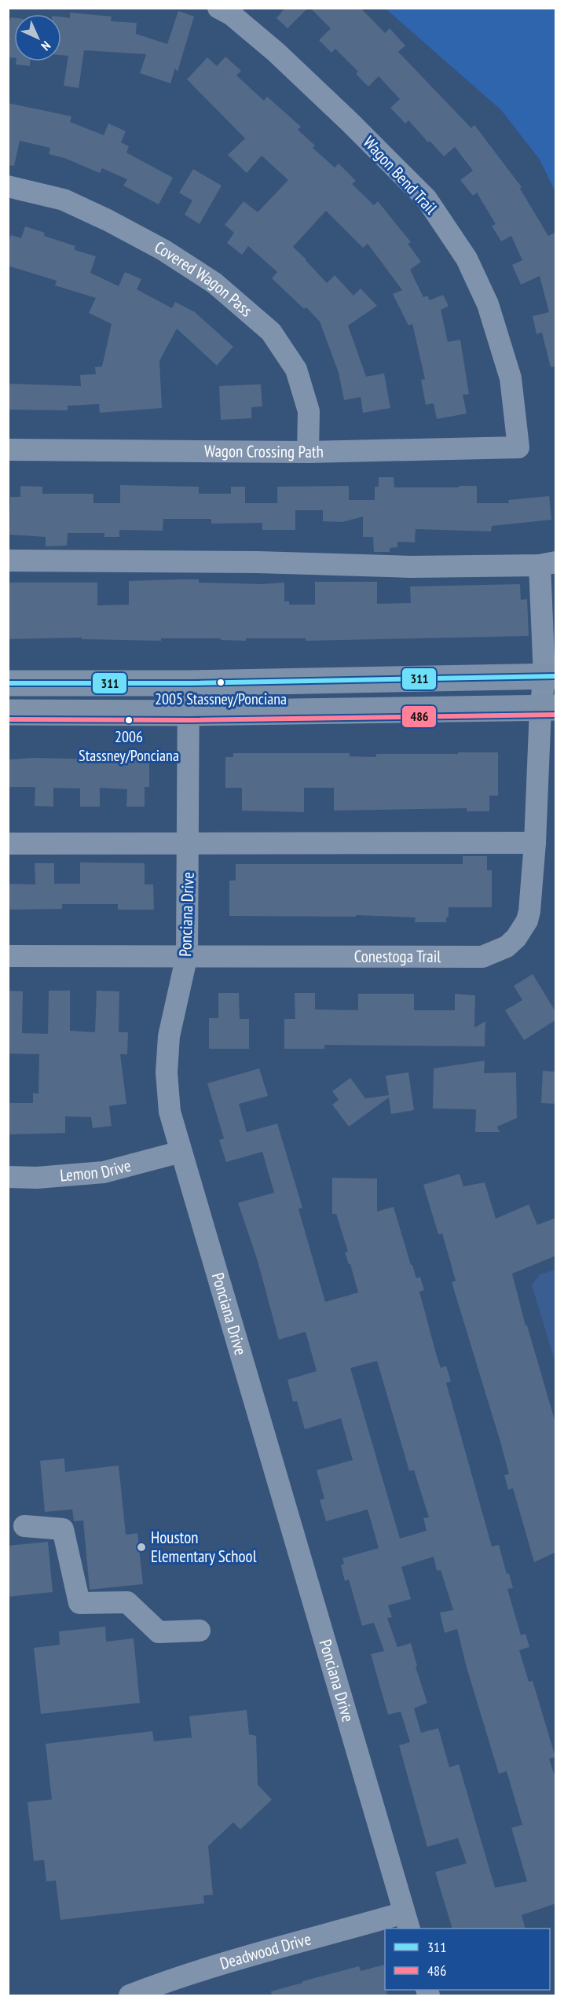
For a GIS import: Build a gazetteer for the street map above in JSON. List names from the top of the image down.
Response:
{
  "streets": {
    "street": [
      "Wagon Bend Trail",
      "Covered Wagon Pass",
      "Wagon Crossing Path",
      "Ponciana Drive",
      "Conestoga Trail",
      "Lemon Drive",
      "Deadwood Drive"
    ]
  },
  "crossings": [
    ["Wagon Bend Trail", "Wagon Crossing Path"],
    ["Covered Wagon Pass", "Wagon Crossing Path"],
    ["Ponciana Drive", "Conestoga Trail"],
    ["Ponciana Drive", "Lemon Drive"],
    ["Ponciana Drive", "Deadwood Drive"]
  ],
  "places": ["2005 Stassney/Ponciana", "2006 Stassney/Ponciana", "Houston Elementary School"],
  "lines": ["transit line 311", "transit line 486"],
  "legend": ["311", "486"],
  "north": "bottom right"
}
